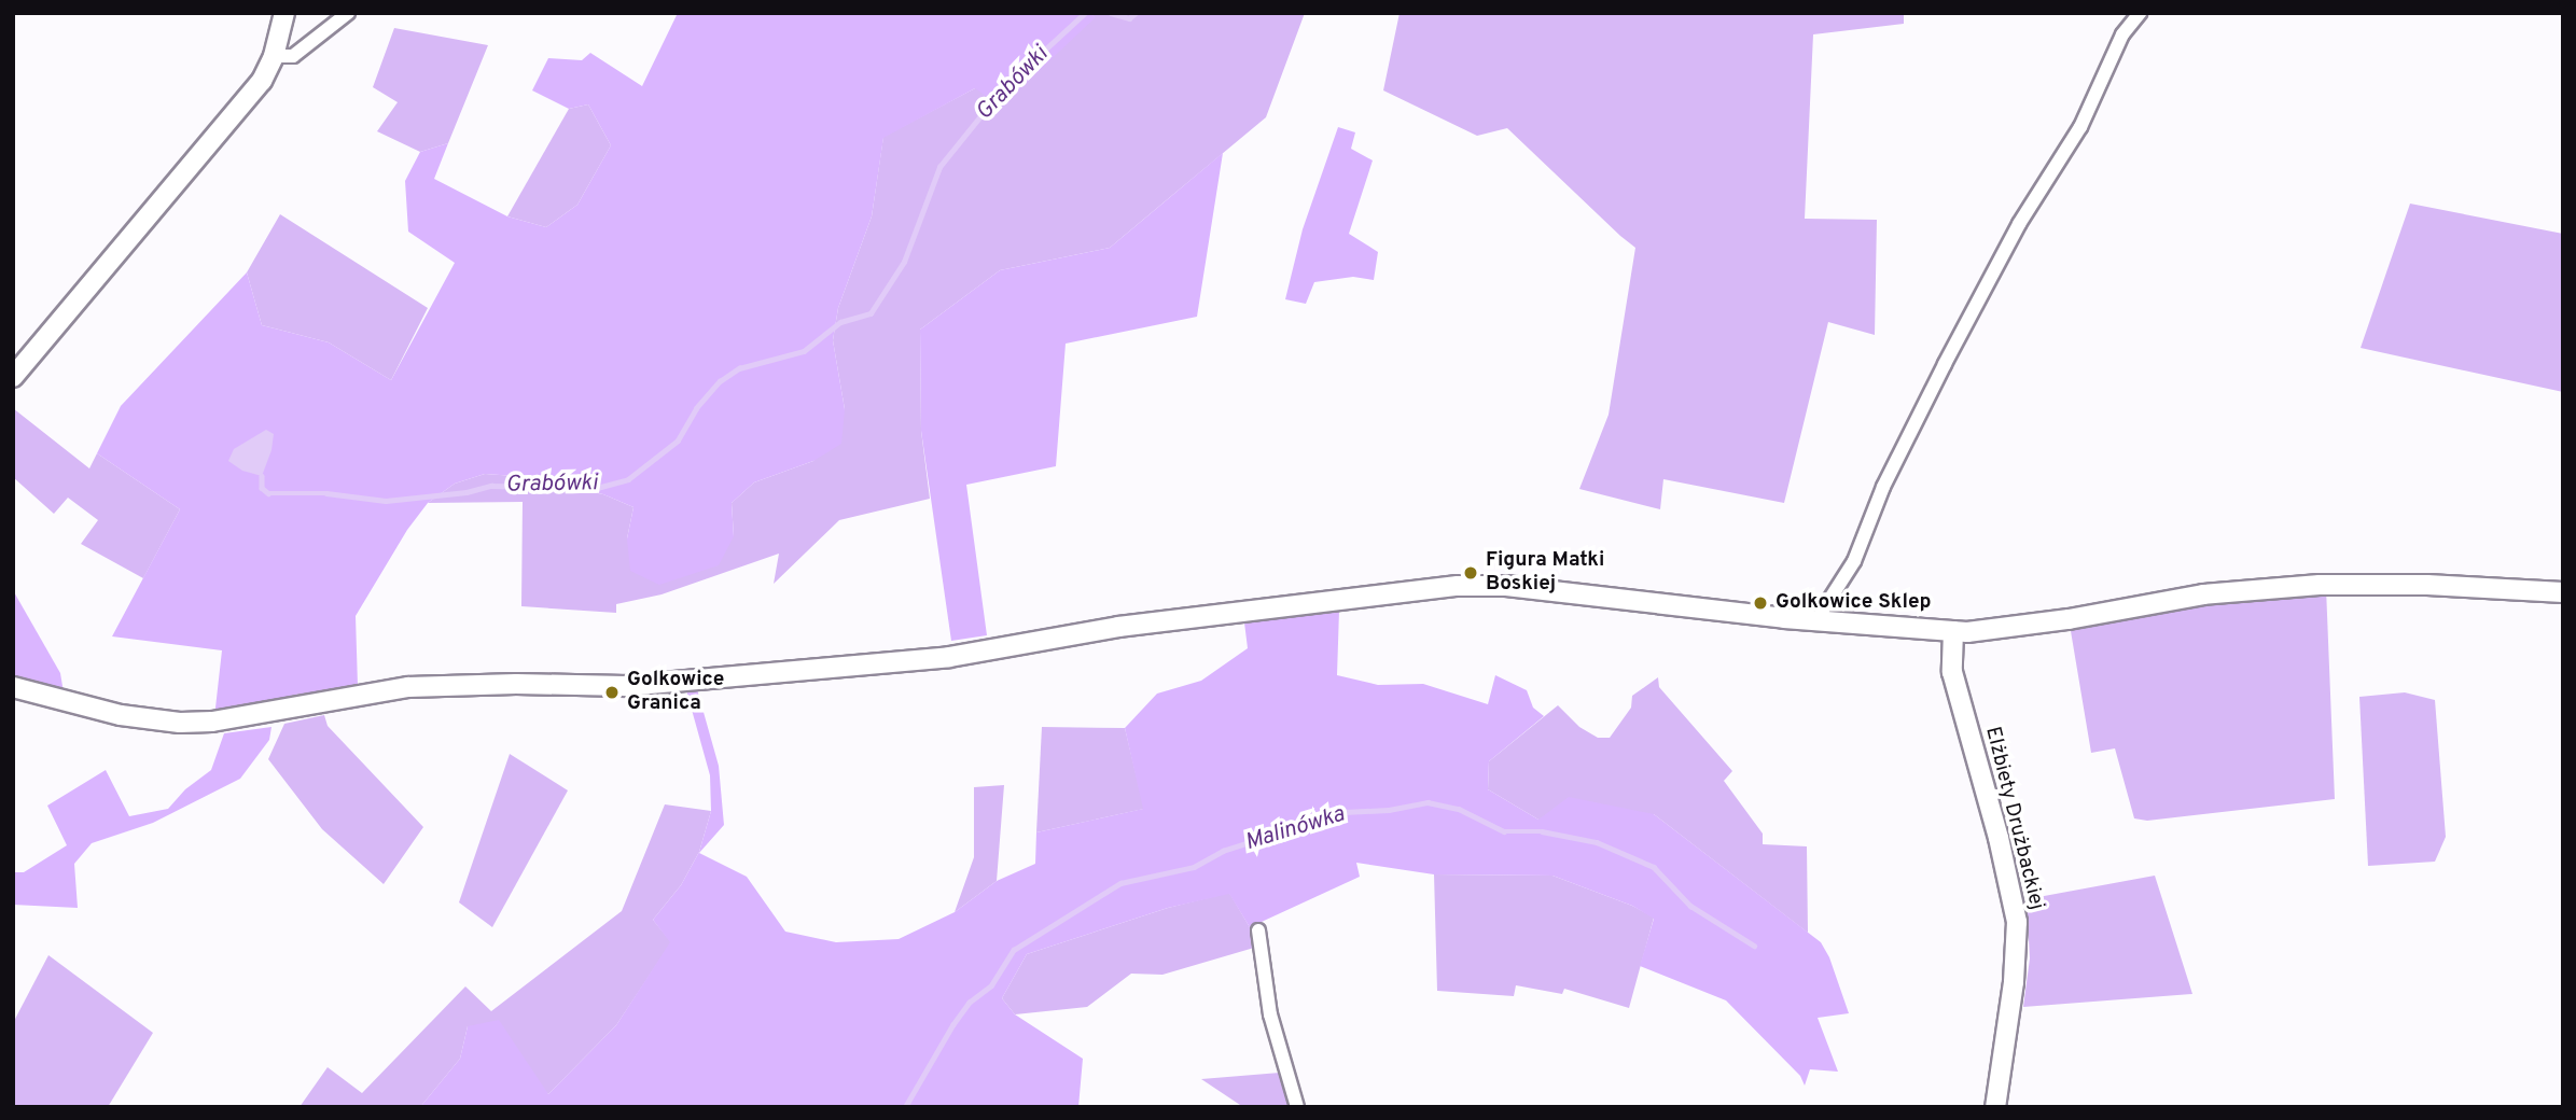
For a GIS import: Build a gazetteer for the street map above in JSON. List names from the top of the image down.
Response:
{
  "streets": {
    "street": ["Elżbiety Drużbackiej"]
  },
  "water": ["Grabówki", "Malinówka"],
  "places": ["Figura Matki Boskiej", "Golkowice Sklep", "Golkowice Granica"]
}
